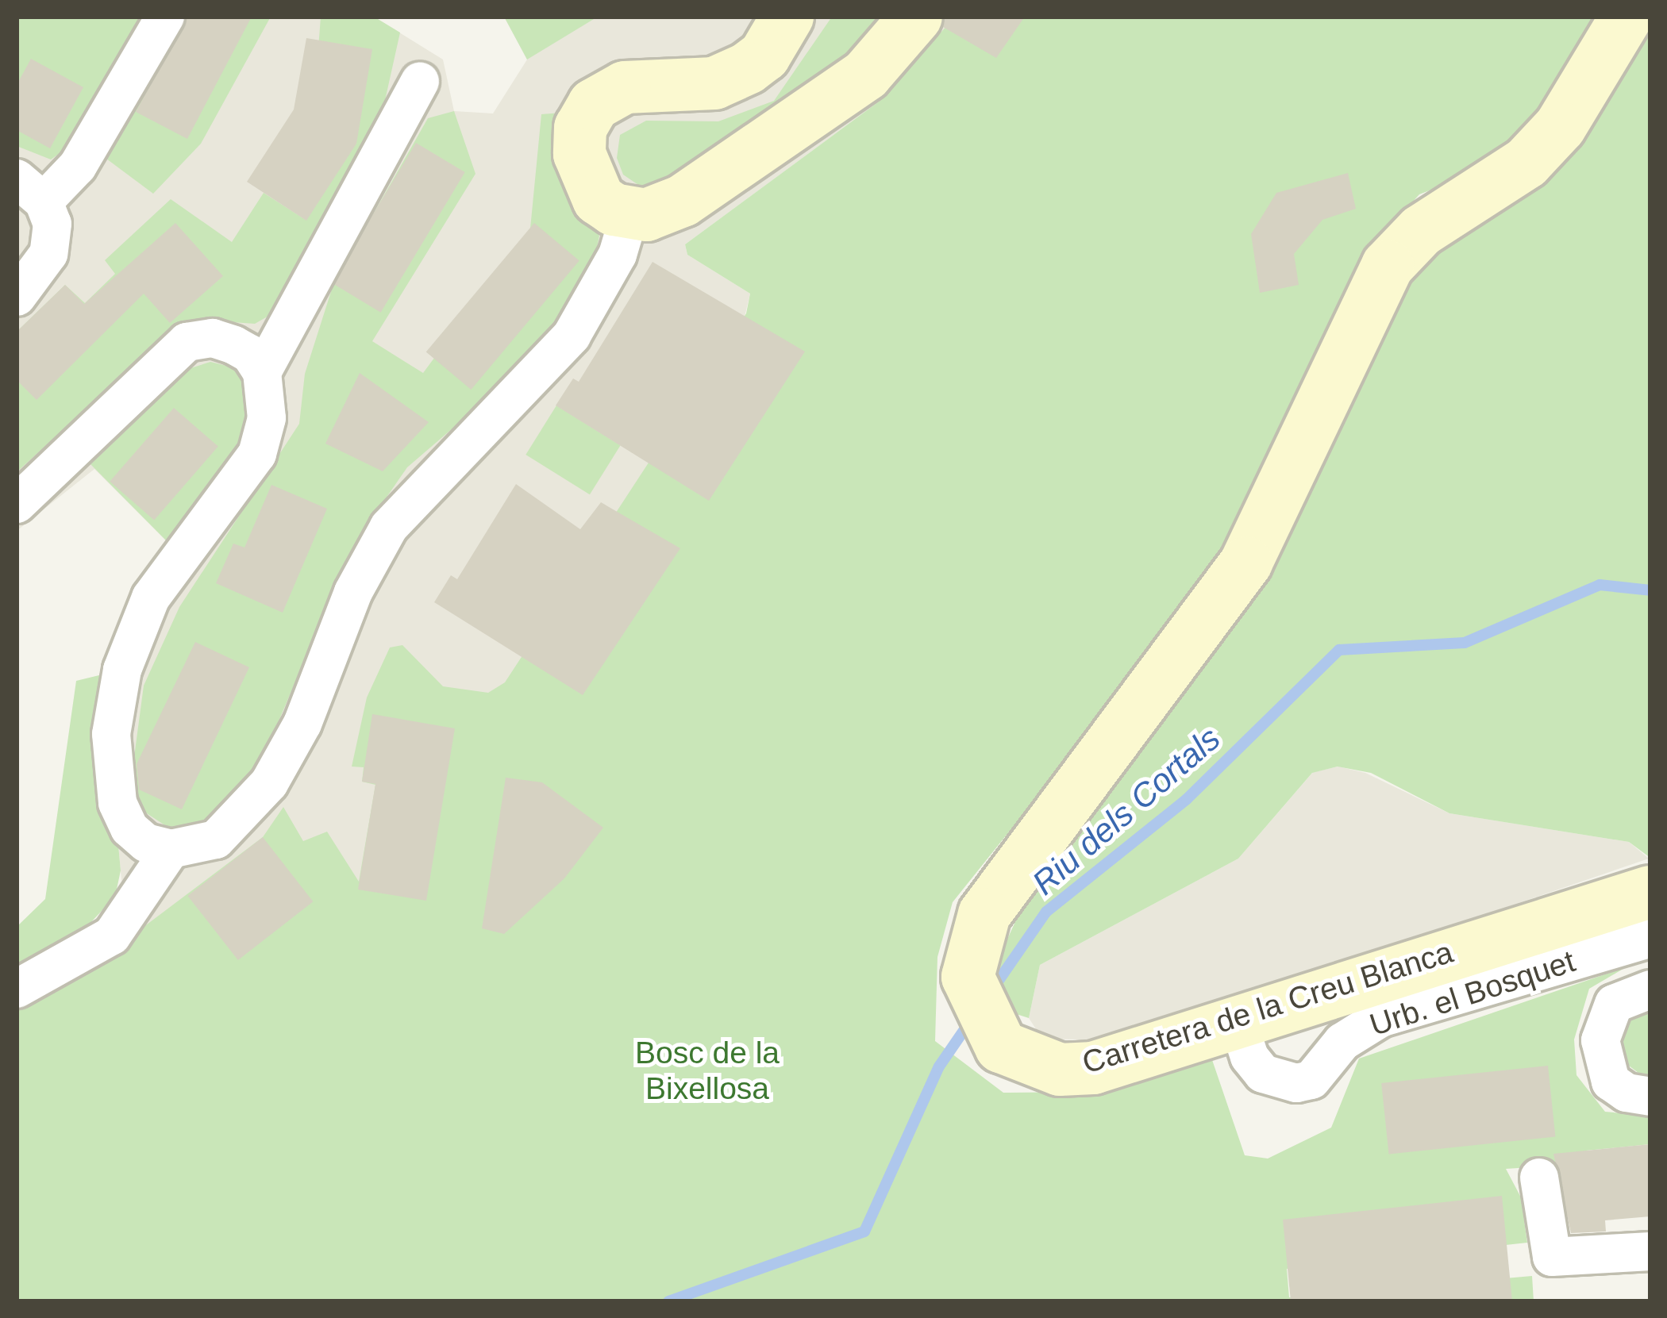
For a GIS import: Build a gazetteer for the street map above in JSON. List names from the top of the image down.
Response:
{
  "streets": {
    "main road": ["Carretera de la Creu Blanca"],
    "street": ["Urb. el Bosquet"]
  },
  "crossings": [
    ["Urb. el Bosquet", "Carretera de la Creu Blanca"]
  ],
  "water": ["Riu dels Cortals"],
  "parks": ["Bosc de la Bixellosa"]
}
